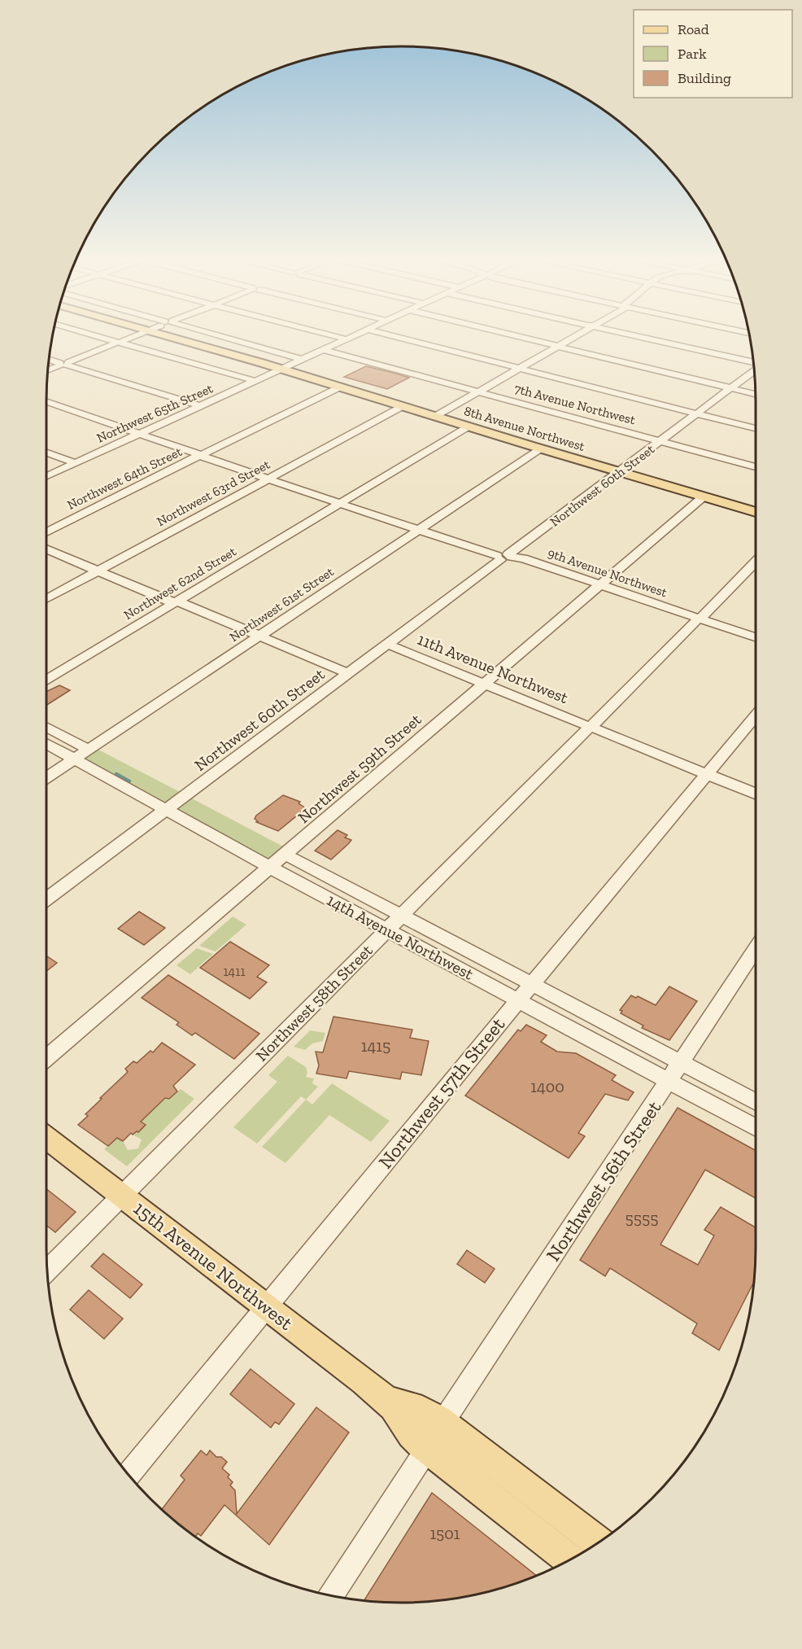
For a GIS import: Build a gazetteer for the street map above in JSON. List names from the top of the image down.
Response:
{
  "streets": {
    "main road": ["8th Avenue Northwest", "15th Avenue Northwest"],
    "street": [
      "7th Avenue Northwest",
      "Northwest 65th Street",
      "Northwest 64th Street",
      "Northwest 60th Street",
      "Northwest 63rd Street",
      "9th Avenue Northwest",
      "Northwest 62nd Street",
      "Northwest 61st Street",
      "11th Avenue Northwest",
      "Northwest 59th Street",
      "14th Avenue Northwest",
      "Northwest 58th Street",
      "Northwest 57th Street",
      "Northwest 56th Street"
    ]
  },
  "crossings": [
    ["7th Avenue Northwest", "Northwest 65th Street"],
    ["7th Avenue Northwest", "Northwest 60th Street"],
    ["Northwest 65th Street", "8th Avenue Northwest"],
    ["Northwest 65th Street", "9th Avenue Northwest"],
    ["8th Avenue Northwest", "Northwest 64th Street"],
    ["8th Avenue Northwest", "Northwest 60th Street"],
    ["8th Avenue Northwest", "Northwest 63rd Street"],
    ["8th Avenue Northwest", "Northwest 62nd Street"],
    ["8th Avenue Northwest", "Northwest 61st Street"],
    ["8th Avenue Northwest", "Northwest 59th Street"],
    ["Northwest 64th Street", "9th Avenue Northwest"],
    ["Northwest 60th Street", "9th Avenue Northwest"],
    ["Northwest 60th Street", "11th Avenue Northwest"],
    ["Northwest 60th Street", "14th Avenue Northwest"],
    ["Northwest 63rd Street", "9th Avenue Northwest"],
    ["9th Avenue Northwest", "Northwest 62nd Street"],
    ["9th Avenue Northwest", "Northwest 61st Street"],
    ["9th Avenue Northwest", "Northwest 59th Street"],
    ["9th Avenue Northwest", "Northwest 58th Street"],
    ["Northwest 61st Street", "14th Avenue Northwest"],
    ["11th Avenue Northwest", "Northwest 59th Street"],
    ["11th Avenue Northwest", "Northwest 58th Street"],
    ["11th Avenue Northwest", "Northwest 57th Street"],
    ["Northwest 59th Street", "14th Avenue Northwest"],
    ["14th Avenue Northwest", "Northwest 58th Street"],
    ["14th Avenue Northwest", "Northwest 57th Street"],
    ["14th Avenue Northwest", "Northwest 56th Street"],
    ["Northwest 58th Street", "15th Avenue Northwest"],
    ["Northwest 57th Street", "15th Avenue Northwest"],
    ["Northwest 56th Street", "15th Avenue Northwest"]
  ],
  "house_numbers": [
    "1411",
    "1415",
    "1400",
    "5555",
    "1501"
  ],
  "legend": ["Road", "Park", "Building"]
}
